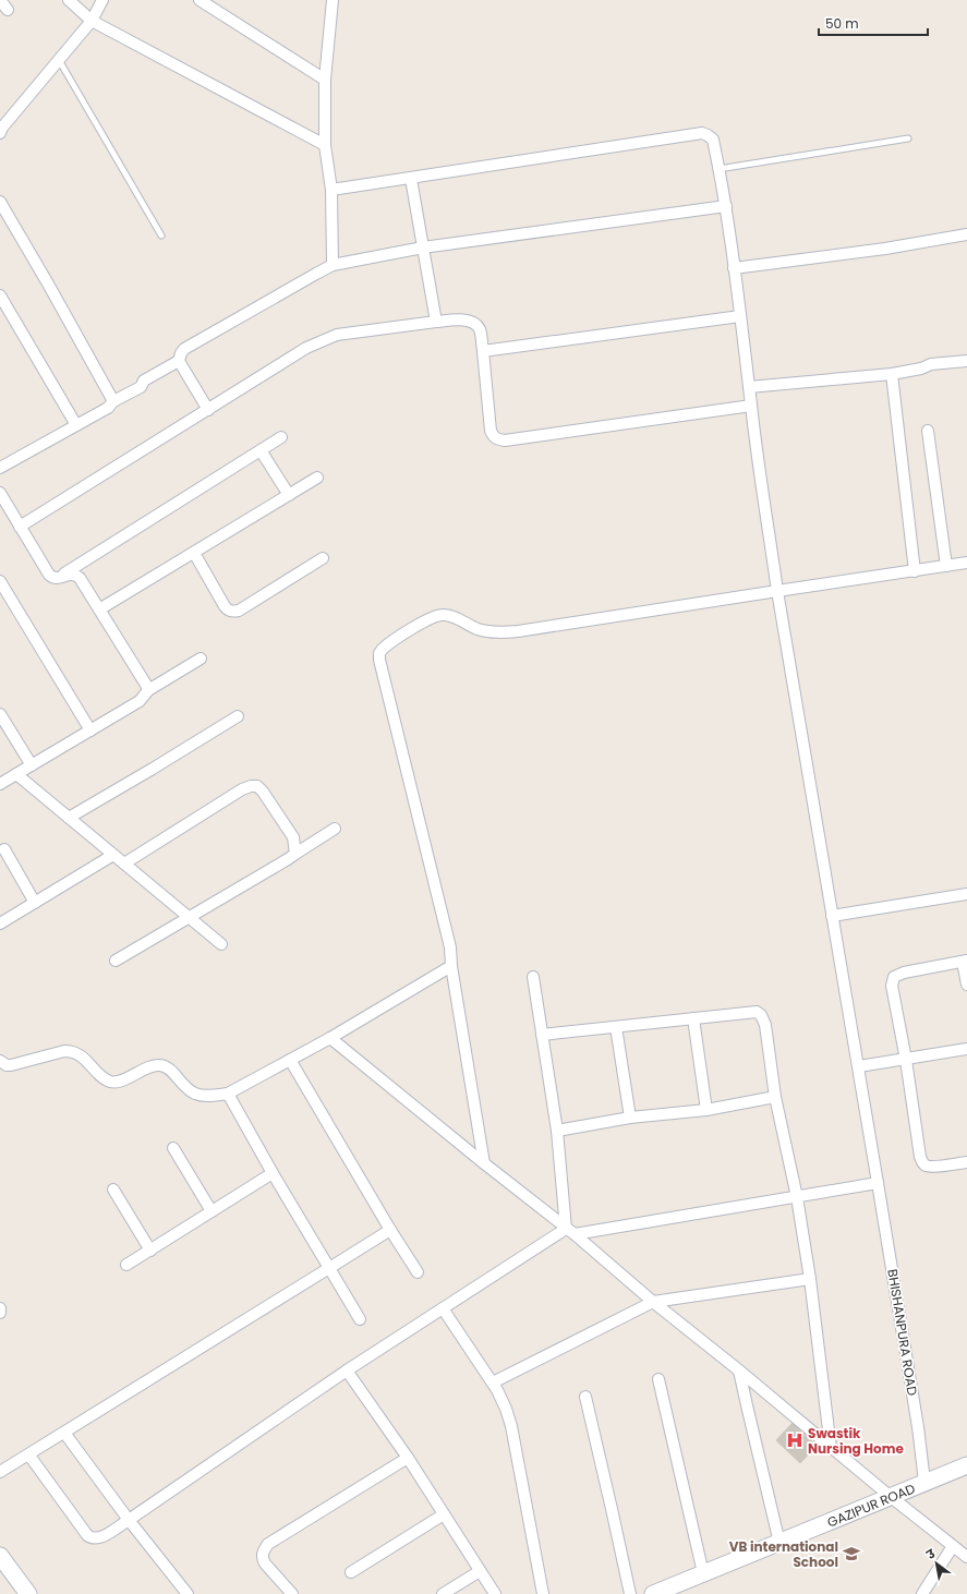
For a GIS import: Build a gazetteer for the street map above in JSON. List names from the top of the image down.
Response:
{
  "streets": {
    "street": ["BHISHANPURA ROAD", "GAZIPUR ROAD"]
  },
  "crossings": [
    ["BHISHANPURA ROAD", "GAZIPUR ROAD"]
  ],
  "places": {
    "hospital": ["Swastik Nursing Home"],
    "school or university": ["VB international School"]
  },
  "scale_bar": "50 m",
  "north": "top left"
}
